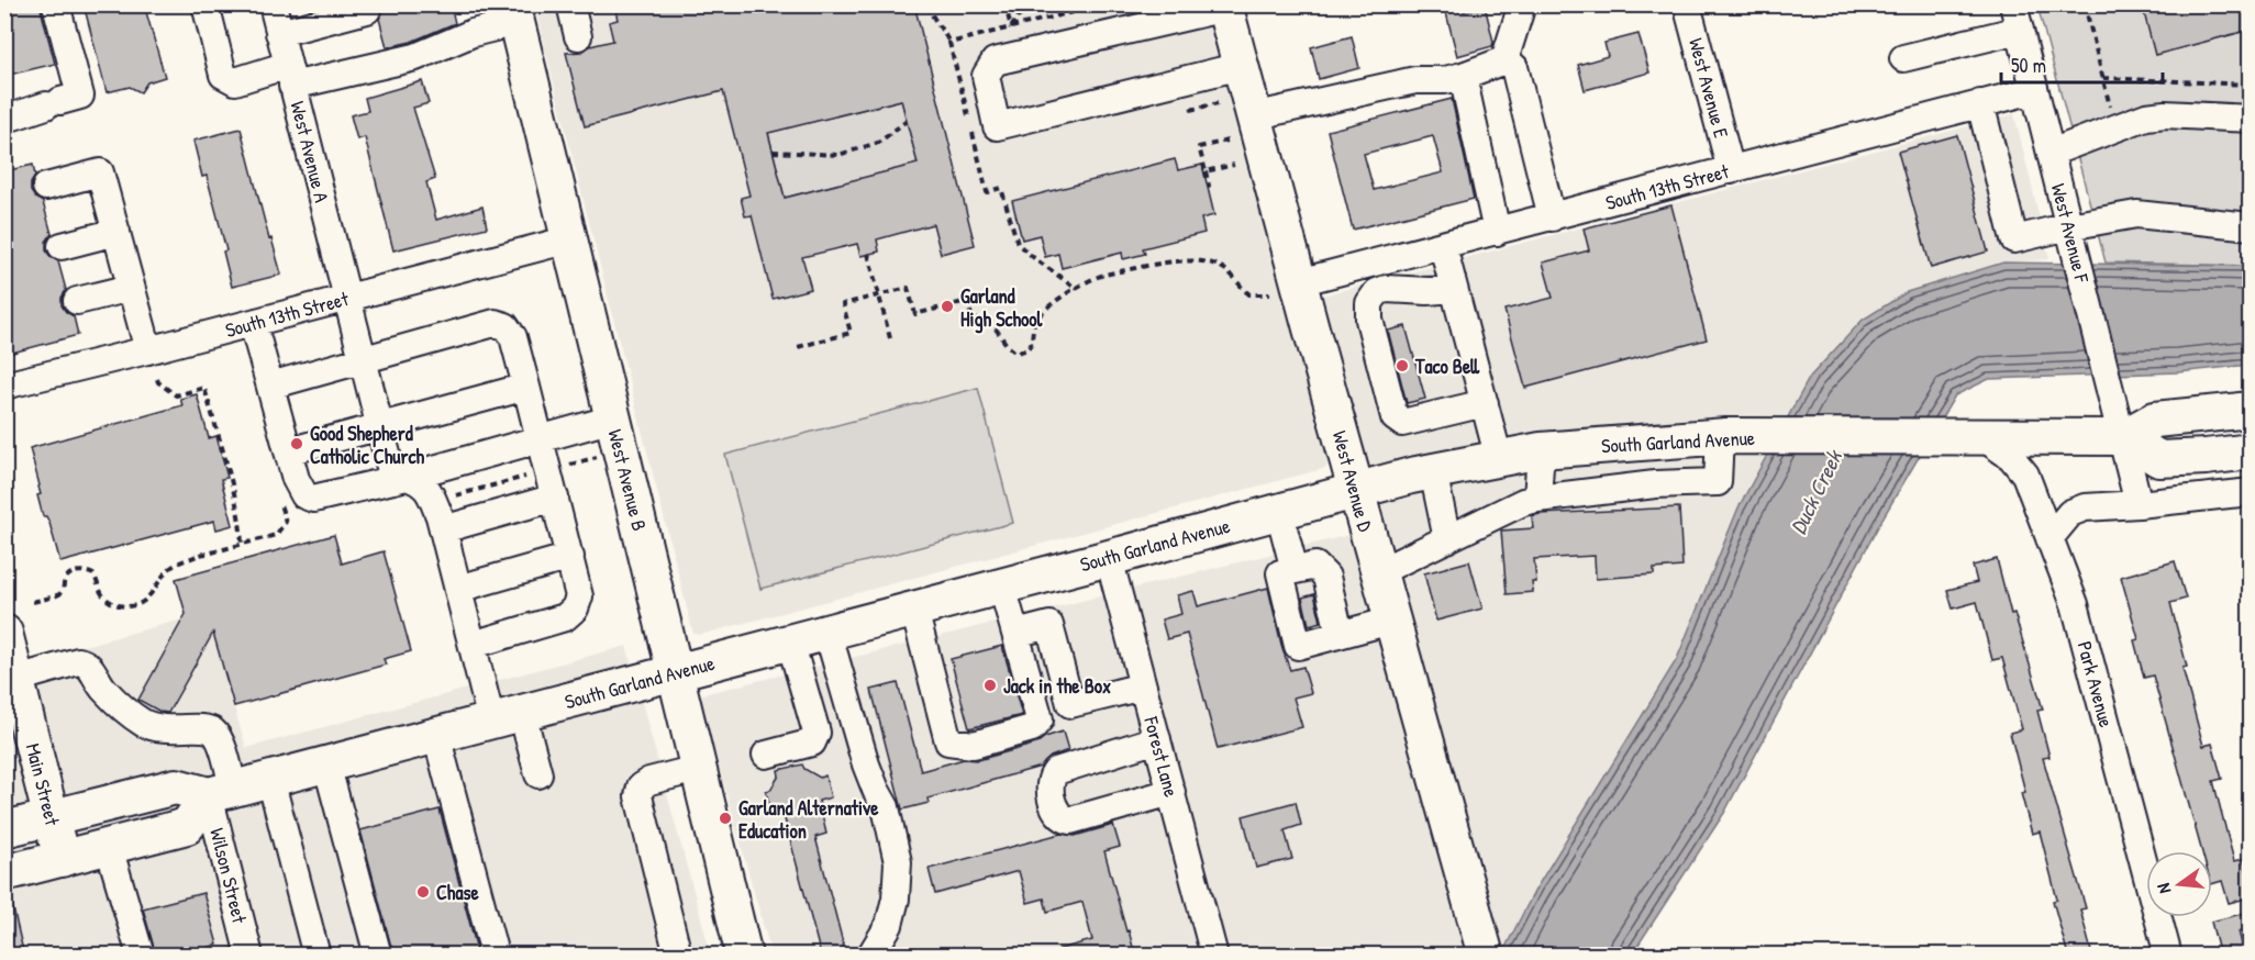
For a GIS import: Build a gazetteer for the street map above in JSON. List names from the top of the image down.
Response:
{
  "streets": {
    "main road": [
      "South Garland Avenue",
      "West Avenue B",
      "West Avenue D",
      "Main Street"
    ],
    "street": [
      "West Avenue E",
      "West Avenue A",
      "South 13th Street",
      "West Avenue F",
      "Park Avenue",
      "Forest Lane",
      "Wilson Street"
    ]
  },
  "crossings": [
    ["West Avenue E", "South 13th Street"],
    ["West Avenue A", "South 13th Street"],
    ["South 13th Street", "West Avenue F"],
    ["South 13th Street", "West Avenue B"],
    ["South 13th Street", "West Avenue D"],
    ["West Avenue F", "South Garland Avenue"],
    ["South Garland Avenue", "West Avenue B"],
    ["South Garland Avenue", "West Avenue D"],
    ["South Garland Avenue", "Park Avenue"],
    ["South Garland Avenue", "Forest Lane"],
    ["South Garland Avenue", "Main Street"],
    ["South Garland Avenue", "Wilson Street"],
    ["Main Street", "Wilson Street"]
  ],
  "water": ["Duck Creek"],
  "places": [
    "Garland High School",
    "Taco Bell",
    "Good Shepherd Catholic Church",
    "Jack in the Box",
    "Garland Alternative Education",
    "Chase"
  ],
  "scale_bar": "50 m",
  "north": "left"
}
